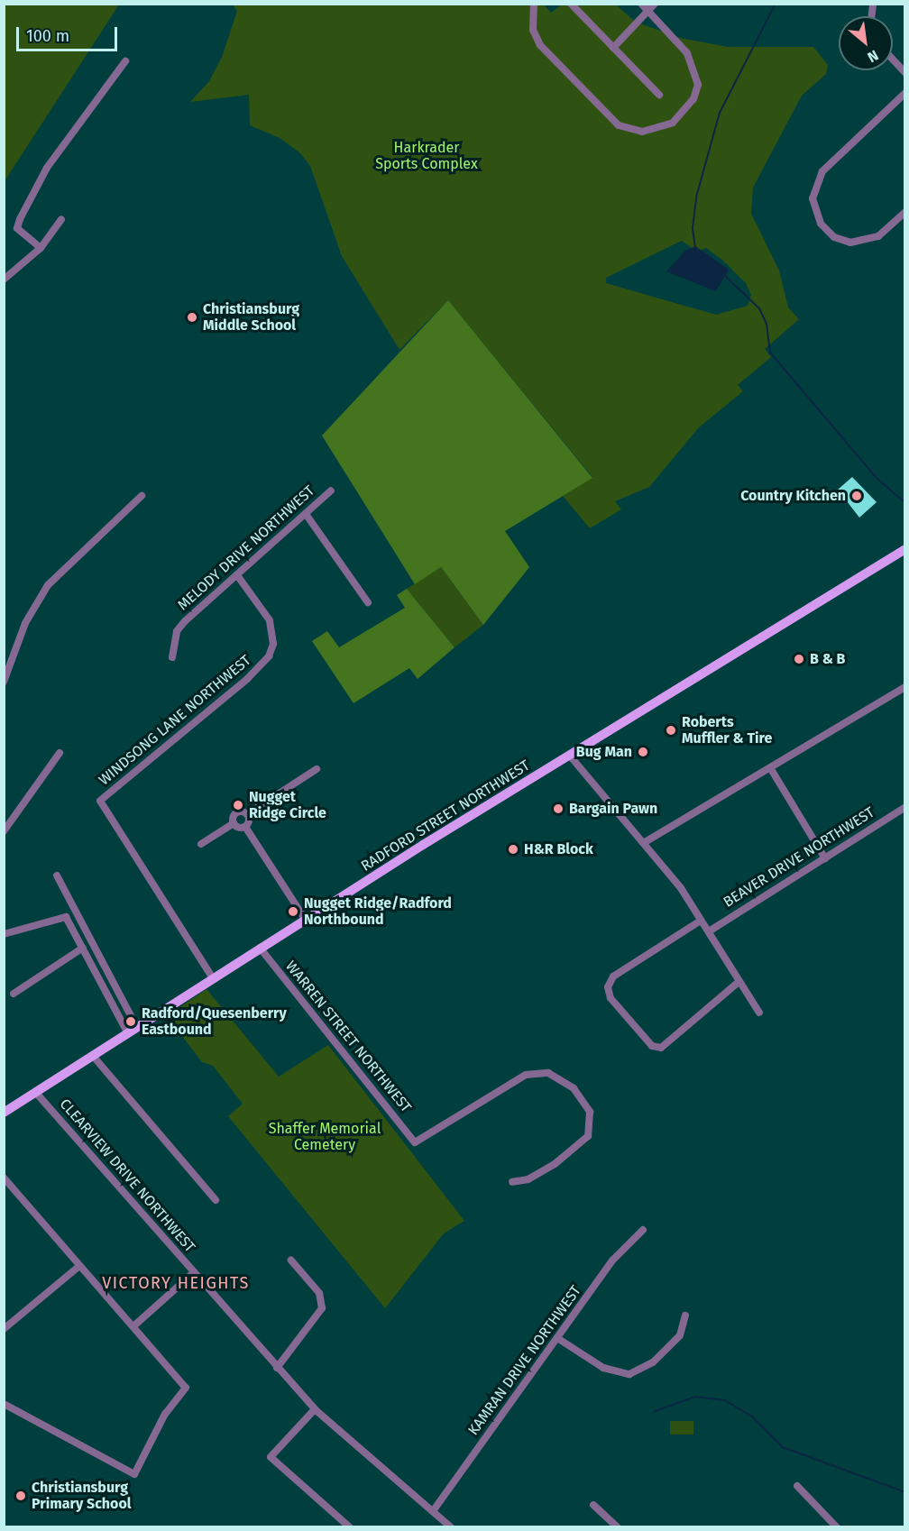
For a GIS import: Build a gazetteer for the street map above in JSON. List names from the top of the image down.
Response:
{
  "streets": {
    "main road": ["RADFORD STREET NORTHWEST"],
    "street": [
      "MELODY DRIVE NORTHWEST",
      "WINDSONG LANE NORTHWEST",
      "BEAVER DRIVE NORTHWEST",
      "WARREN STREET NORTHWEST",
      "CLEARVIEW DRIVE NORTHWEST",
      "KAMRAN DRIVE NORTHWEST"
    ]
  },
  "crossings": [
    ["MELODY DRIVE NORTHWEST", "WINDSONG LANE NORTHWEST"],
    ["WINDSONG LANE NORTHWEST", "RADFORD STREET NORTHWEST"],
    ["RADFORD STREET NORTHWEST", "WARREN STREET NORTHWEST"],
    ["RADFORD STREET NORTHWEST", "CLEARVIEW DRIVE NORTHWEST"],
    ["CLEARVIEW DRIVE NORTHWEST", "KAMRAN DRIVE NORTHWEST"]
  ],
  "districts": ["VICTORY HEIGHTS"],
  "parks": ["Harkrader Sports Complex", "Shaffer Memorial Cemetery"],
  "places": [
    "Christiansburg Middle School",
    "Country Kitchen",
    "B & B",
    "Roberts Muffler & Tire",
    "Bug Man",
    "Nugget Ridge Circle",
    "Bargain Pawn",
    "H&R Block",
    "Nugget Ridge/Radford Northbound",
    "Radford/Quesenberry Eastbound",
    "Christiansburg Primary School"
  ],
  "scale_bar": "100 m",
  "north": "bottom right"
}
